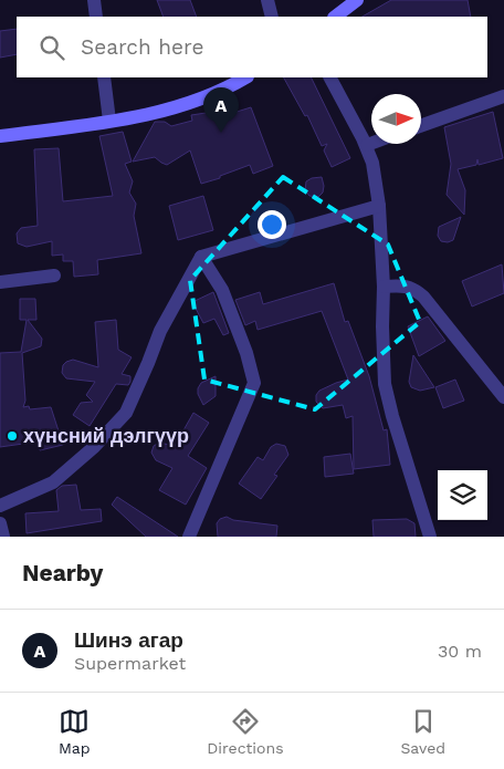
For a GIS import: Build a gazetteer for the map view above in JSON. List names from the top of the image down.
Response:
{
  "places": ["хүнсний дэлгүүр"],
  "north": "right",
  "page": {
    "search": "Search here",
    "pins": "A",
    "heading": "Nearby",
    "list": [
      {
        "mark": "A",
        "name": "Шинэ агар",
        "note": "Supermarket",
        "value": "30 m"
      }
    ],
    "nav": ["Map", "Directions", "Saved"]
  }
}
